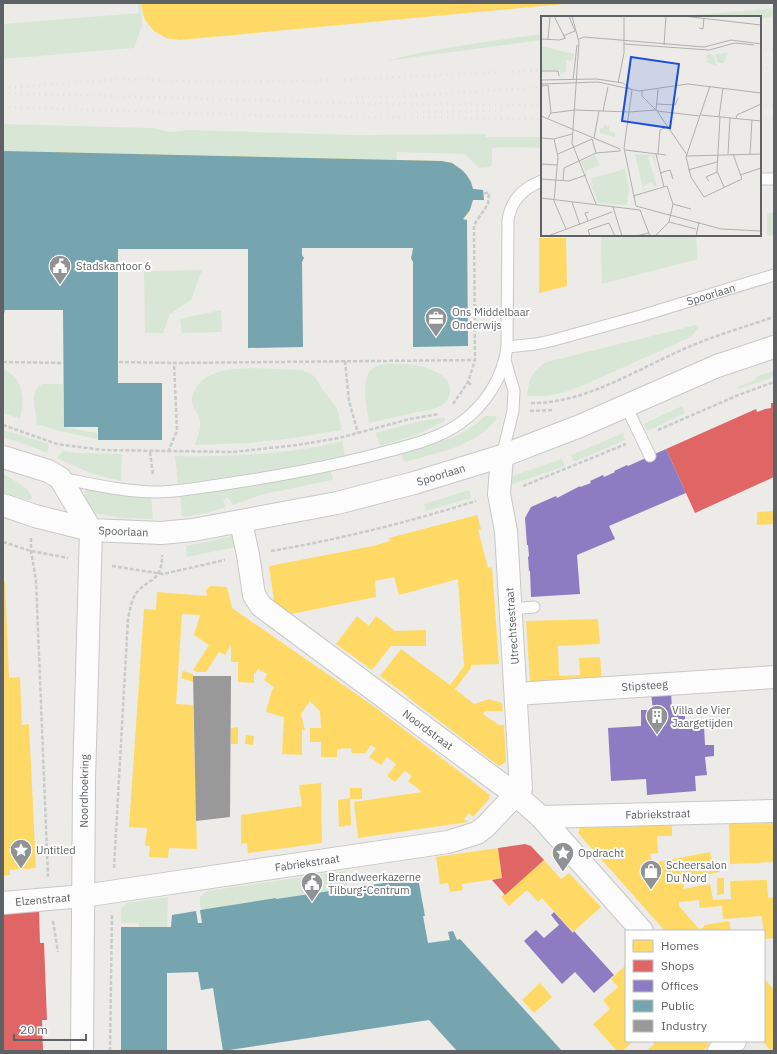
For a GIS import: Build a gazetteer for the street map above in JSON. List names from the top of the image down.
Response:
{
  "streets": {
    "street": [
      "Spoorlaan",
      "Utrechtsestraat",
      "Stipsteeg",
      "Noordstraat",
      "Noordhoekring",
      "Fabriekstraat",
      "Elzenstraat"
    ]
  },
  "crossings": [
    ["Spoorlaan", "Utrechtsestraat"],
    ["Spoorlaan", "Noordstraat"],
    ["Spoorlaan", "Noordhoekring"],
    ["Utrechtsestraat", "Stipsteeg"],
    ["Utrechtsestraat", "Noordstraat"],
    ["Utrechtsestraat", "Fabriekstraat"],
    ["Noordstraat", "Fabriekstraat"],
    ["Noordhoekring", "Fabriekstraat"],
    ["Noordhoekring", "Elzenstraat"],
    ["Fabriekstraat", "Elzenstraat"]
  ],
  "places": {
    "public building": ["Stadskantoor 6", "Brandweerkazerne Tilburg-Centrum"],
    "office": ["Ons Middelbaar Onderwijs"],
    "building": ["Villa de Vier Jaargetijden"],
    "place": ["Untitled", "Opdracht"],
    "shop": ["Scheersalon Du Nord"]
  },
  "legend": [
    "Homes",
    "Shops",
    "Offices",
    "Public",
    "Industry"
  ],
  "scale_bar": "20 m"
}
